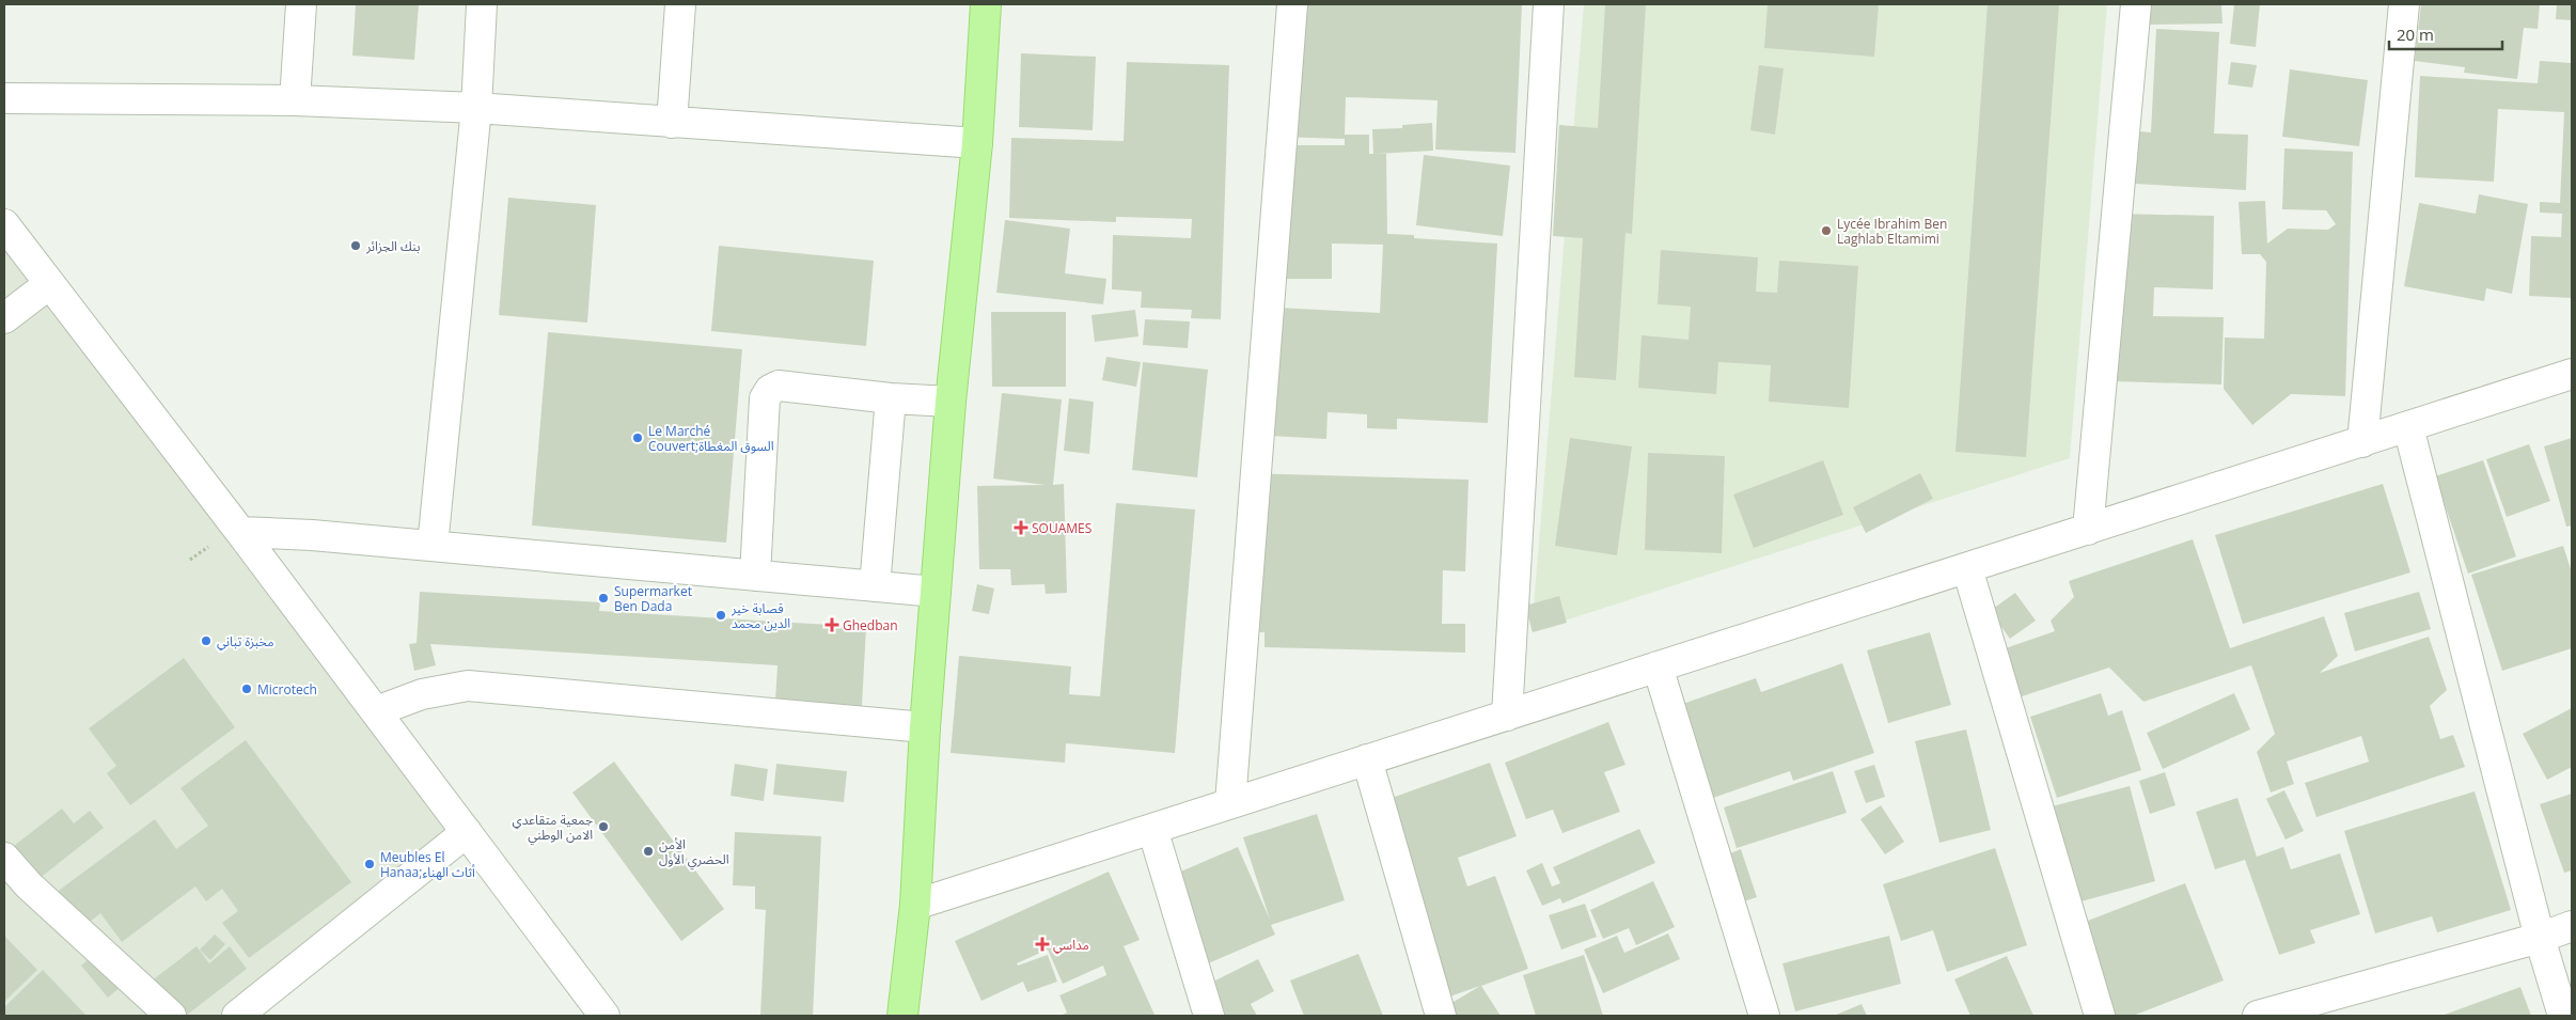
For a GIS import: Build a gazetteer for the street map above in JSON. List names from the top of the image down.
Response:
{
  "places": {
    "other": [
      "Lycée Ibrahim Ben Laghlab Eltamimi",
      "بنك الجزائر",
      "Le Marché Couvert;السوق المغطاة",
      "Supermarket Ben Dada",
      "قصابة خير الدين محمد",
      "مخبزة تباني",
      "Microtech",
      "جمعية متقاعدي الامن الوطني",
      "الأمن الحضري الأول",
      "Meubles El Hanaa;أثاث الهناء"
    ],
    "health": ["SOUAMES", "Ghedban", "مداسي"]
  },
  "scale_bar": "20 m"
}
